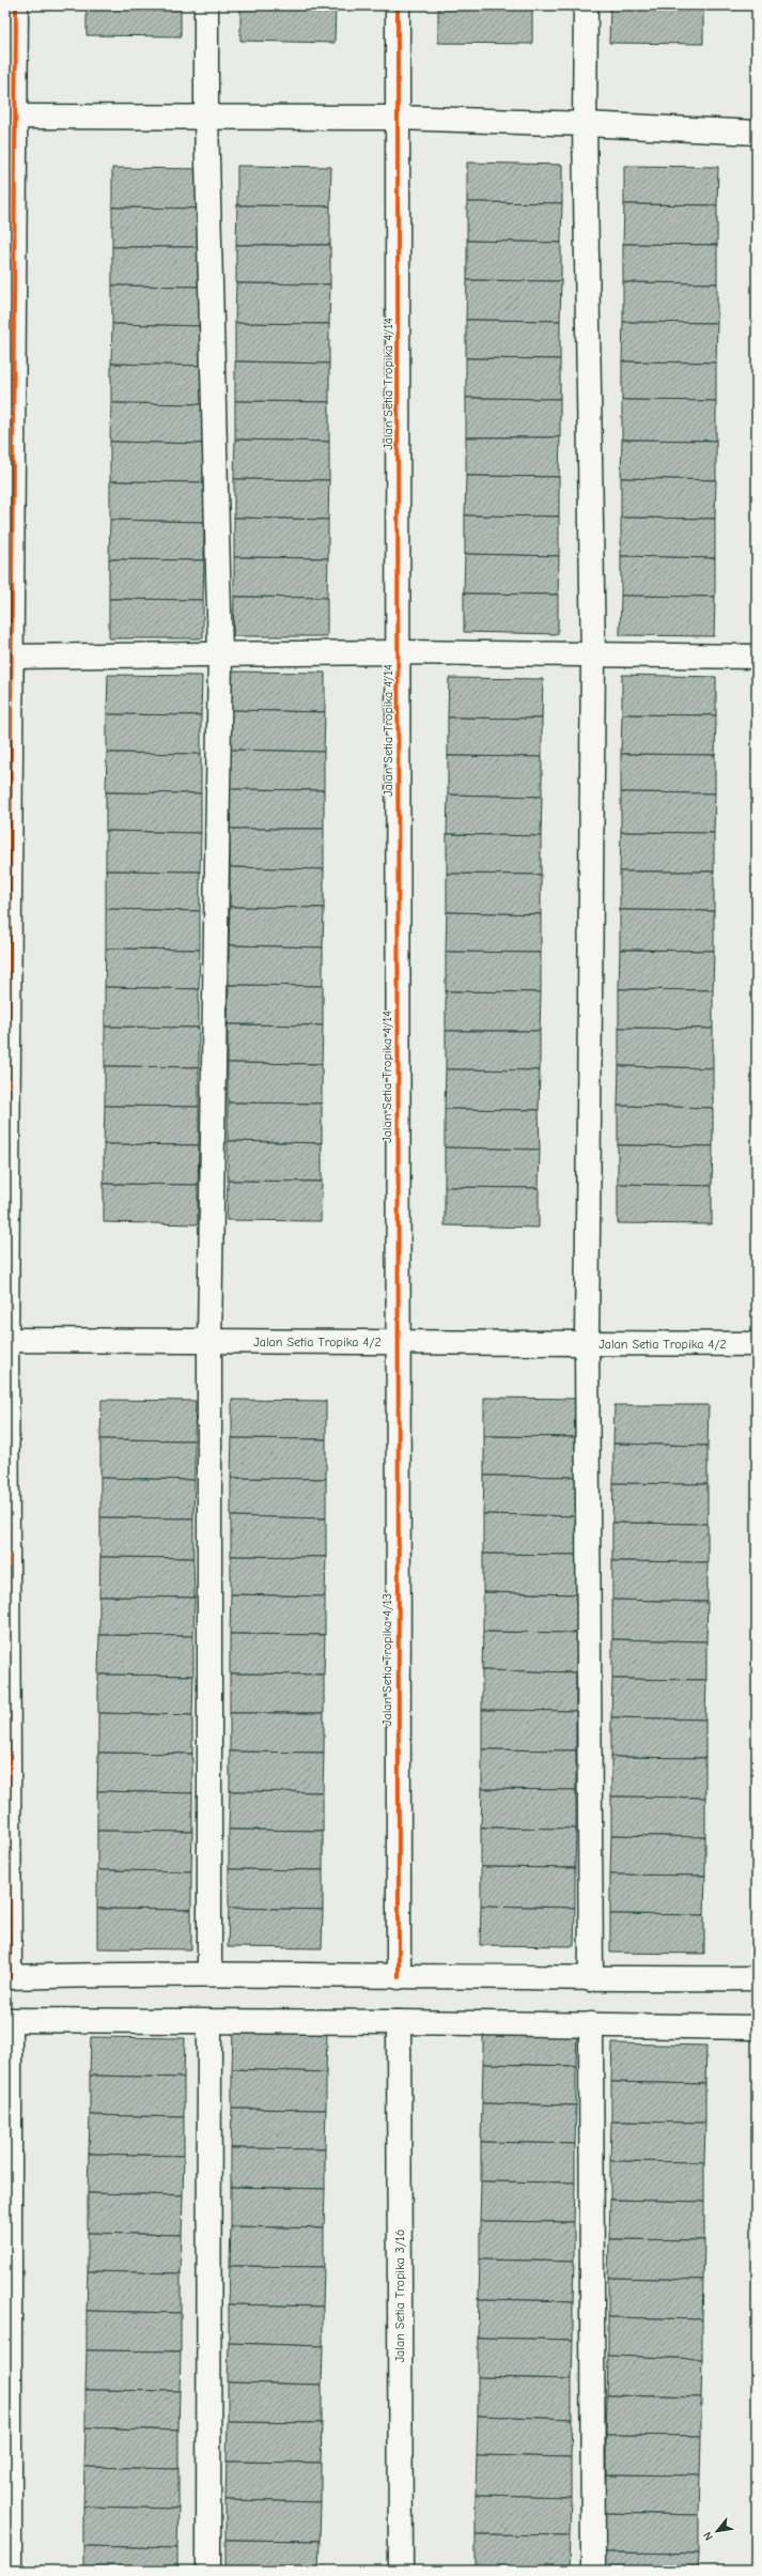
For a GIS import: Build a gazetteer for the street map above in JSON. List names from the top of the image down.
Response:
{
  "streets": {
    "street": [
      "Jalan Setia Tropika 4/14",
      "Jalan Setia Tropika 4/2",
      "Jalan Setia Tropika 4/13",
      "Jalan Setia Tropika 3/16"
    ]
  },
  "crossings": [
    ["Jalan Setia Tropika 4/14", "Jalan Setia Tropika 4/2"],
    ["Jalan Setia Tropika 4/14", "Jalan Setia Tropika 4/13"],
    ["Jalan Setia Tropika 4/2", "Jalan Setia Tropika 4/13"]
  ],
  "north": "bottom left"
}
